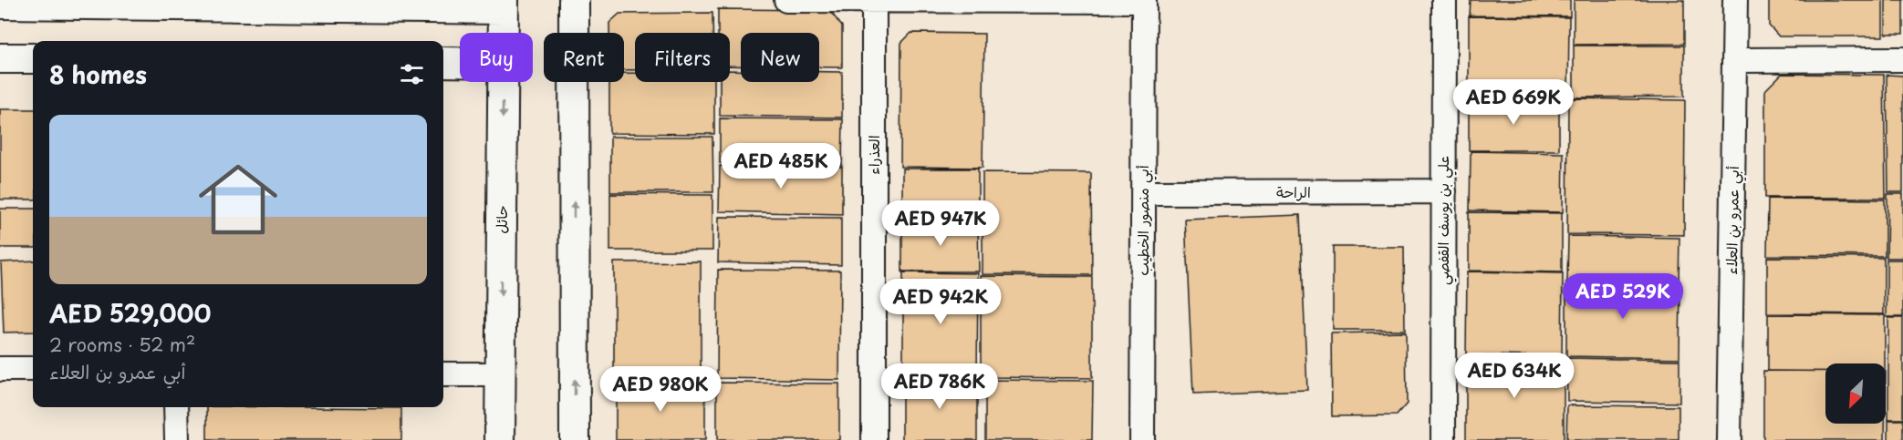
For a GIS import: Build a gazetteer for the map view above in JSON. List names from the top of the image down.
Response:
{
  "streets": {
    "street": [
      "العذراء",
      "الراحة",
      "حائل",
      "أبي منصور الخطيب",
      "علي بن يوسف القفصي",
      "أبي عمرو بن العلاء"
    ]
  },
  "crossings": [
    ["الراحة", "أبي منصور الخطيب"],
    ["الراحة", "علي بن يوسف القفصي"]
  ],
  "north": "bottom left",
  "page": {
    "chip": [
      "Buy",
      "Rent",
      "Filters",
      "New"
    ],
    "heading": "8 homes",
    "price": [
      "AED 669K",
      "AED 485K",
      "AED 947K",
      "AED 529K",
      "AED 942K",
      "AED 634K",
      "AED 786K",
      "AED 980K"
    ],
    "list": [
      {
        "name": "AED 529,000",
        "note": "2 rooms · 52 m² · أبي عمرو بن العلاء"
      }
    ]
  }
}
